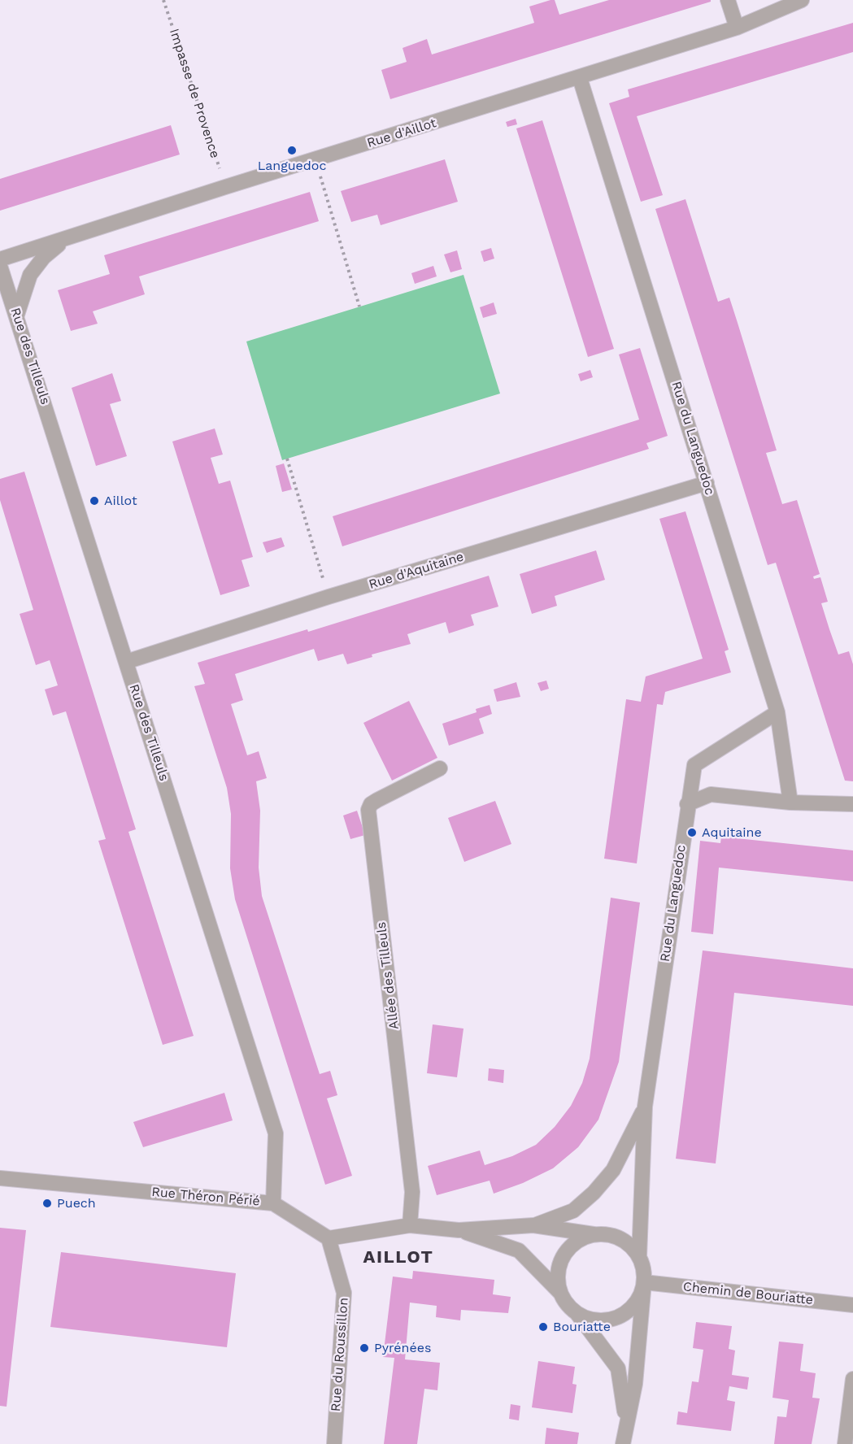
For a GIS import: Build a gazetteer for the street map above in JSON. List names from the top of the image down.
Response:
{
  "streets": {
    "street": [
      "Rue d'Aillot",
      "Rue des Tilleuls",
      "Rue du Languedoc",
      "Rue d'Aquitaine",
      "Allée des Tilleuls",
      "Rue Théron Périé",
      "Chemin de Bouriatte",
      "Rue du Roussillon"
    ],
    "path": ["Impasse de Provence"]
  },
  "crossings": [
    ["Impasse de Provence", "Rue d'Aillot"],
    ["Rue d'Aillot", "Rue du Languedoc"],
    ["Rue des Tilleuls", "Rue d'Aquitaine"],
    ["Rue des Tilleuls", "Rue Théron Périé"],
    ["Rue du Languedoc", "Rue d'Aquitaine"],
    ["Rue du Languedoc", "Chemin de Bouriatte"],
    ["Rue Théron Périé", "Rue du Roussillon"]
  ],
  "districts": ["AILLOT"],
  "places": [
    "Languedoc",
    "Aillot",
    "Aquitaine",
    "Puech",
    "Bouriatte",
    "Pyrénées"
  ]
}
